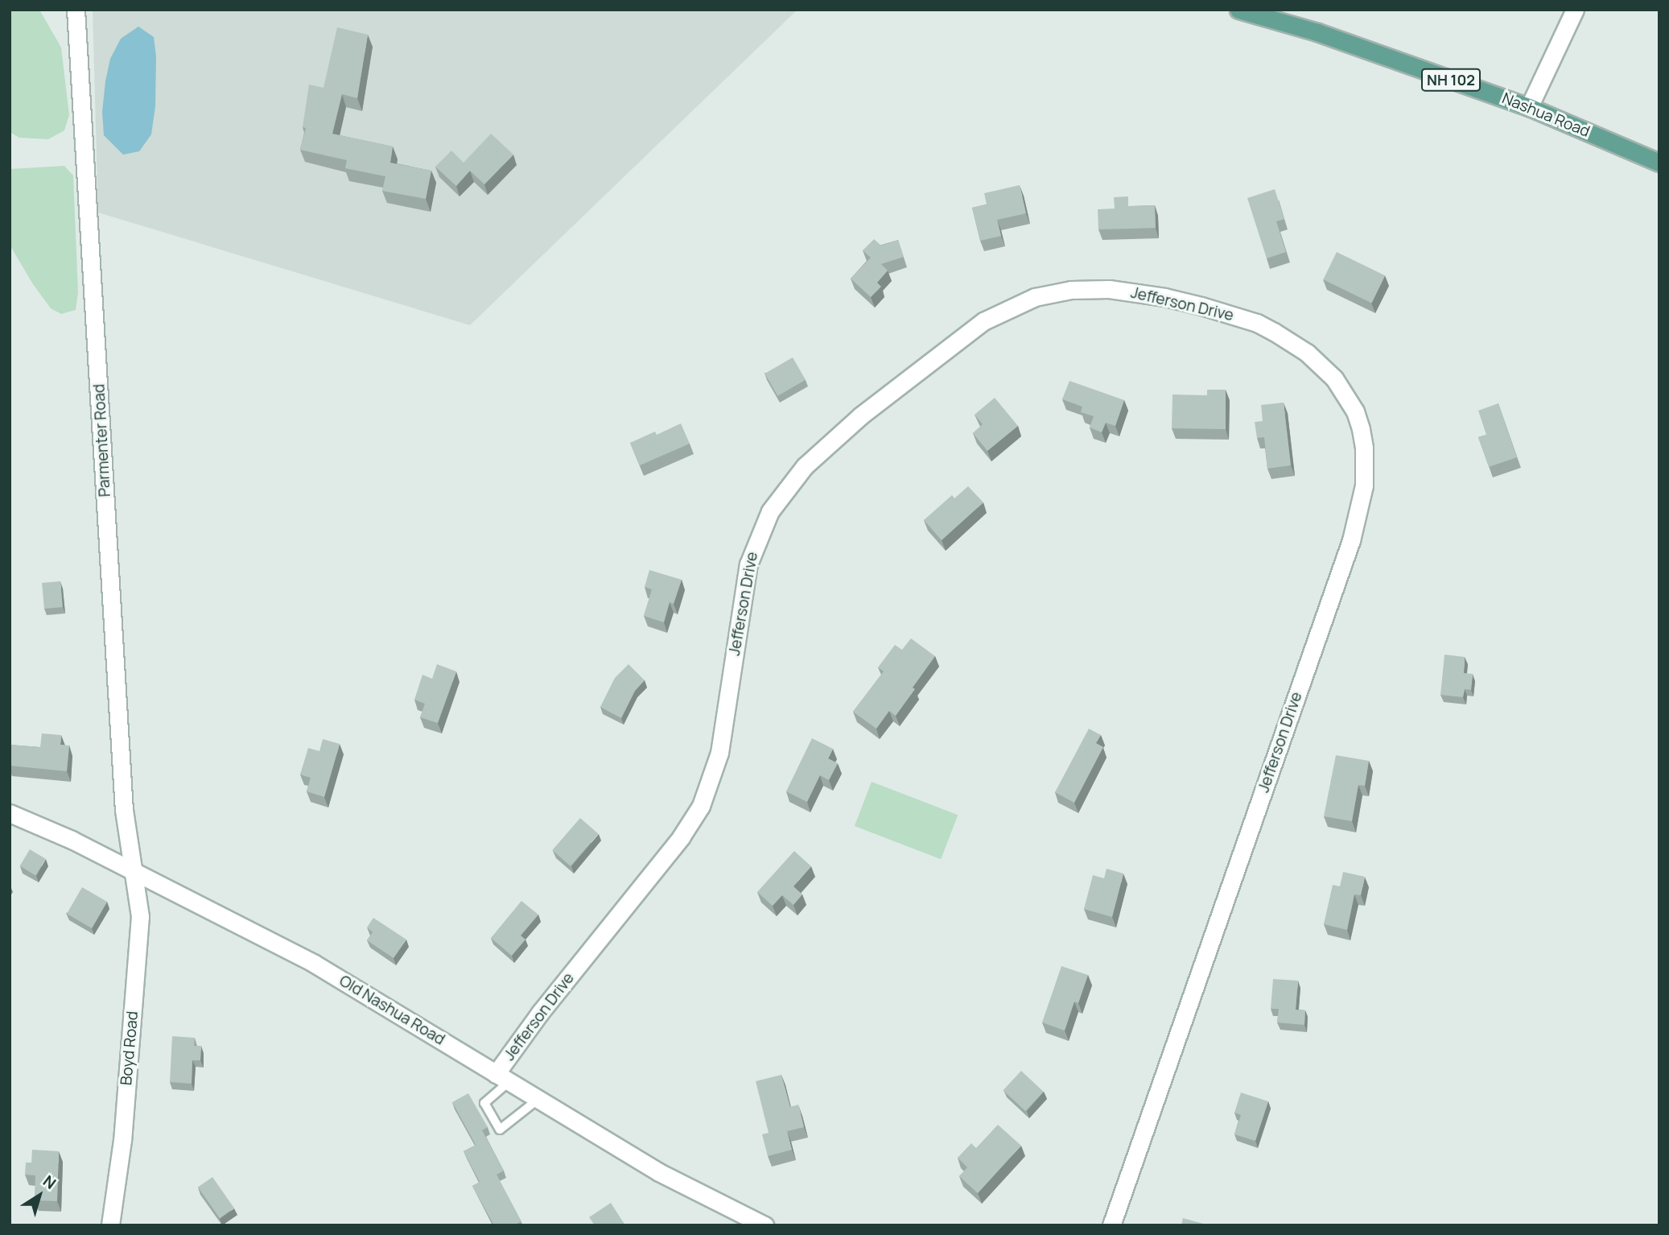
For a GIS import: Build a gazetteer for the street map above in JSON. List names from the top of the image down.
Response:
{
  "streets": {
    "main road": ["NH 102", "Nashua Road"],
    "street": [
      "Jefferson Drive",
      "Parmenter Road",
      "Old Nashua Road",
      "Boyd Road"
    ]
  },
  "crossings": [
    ["Jefferson Drive", "Old Nashua Road"],
    ["Parmenter Road", "Old Nashua Road"],
    ["Parmenter Road", "Boyd Road"],
    ["Old Nashua Road", "Boyd Road"]
  ],
  "north": "top right"
}
